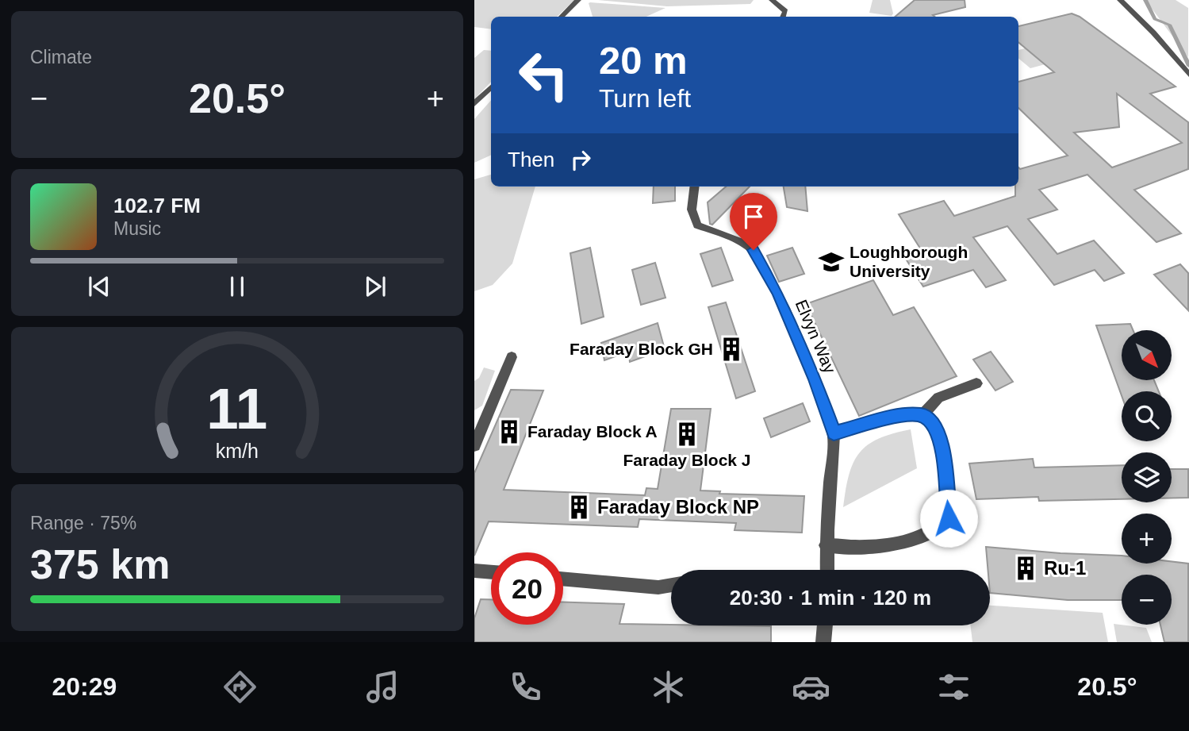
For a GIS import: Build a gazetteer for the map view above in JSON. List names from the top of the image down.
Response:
{
  "streets": {
    "street": ["Elvyn Way"]
  },
  "places": {
    "school or university": ["Loughborough University"],
    "building": [
      "Faraday Block GH",
      "Faraday Block A",
      "Faraday Block J",
      "Faraday Block NP",
      "Ru-1"
    ]
  },
  "north": "bottom right",
  "page": {
    "tile": [
      "Climate",
      ["Range · 75%", "375 km"]
    ],
    "turn": ["20 m", "Turn left"],
    "heat": ["−", "20.5°", "+"],
    "then": "Then",
    "song": ["102.7 FM", "Music"],
    "map_buttons": ["+", "−"],
    "limit": "20",
    "trip": "20:30 · 1 min · 120 m",
    "tabs": ["20:29", "20.5°"],
    "gauge": ["11", "km/h"]
  }
}
